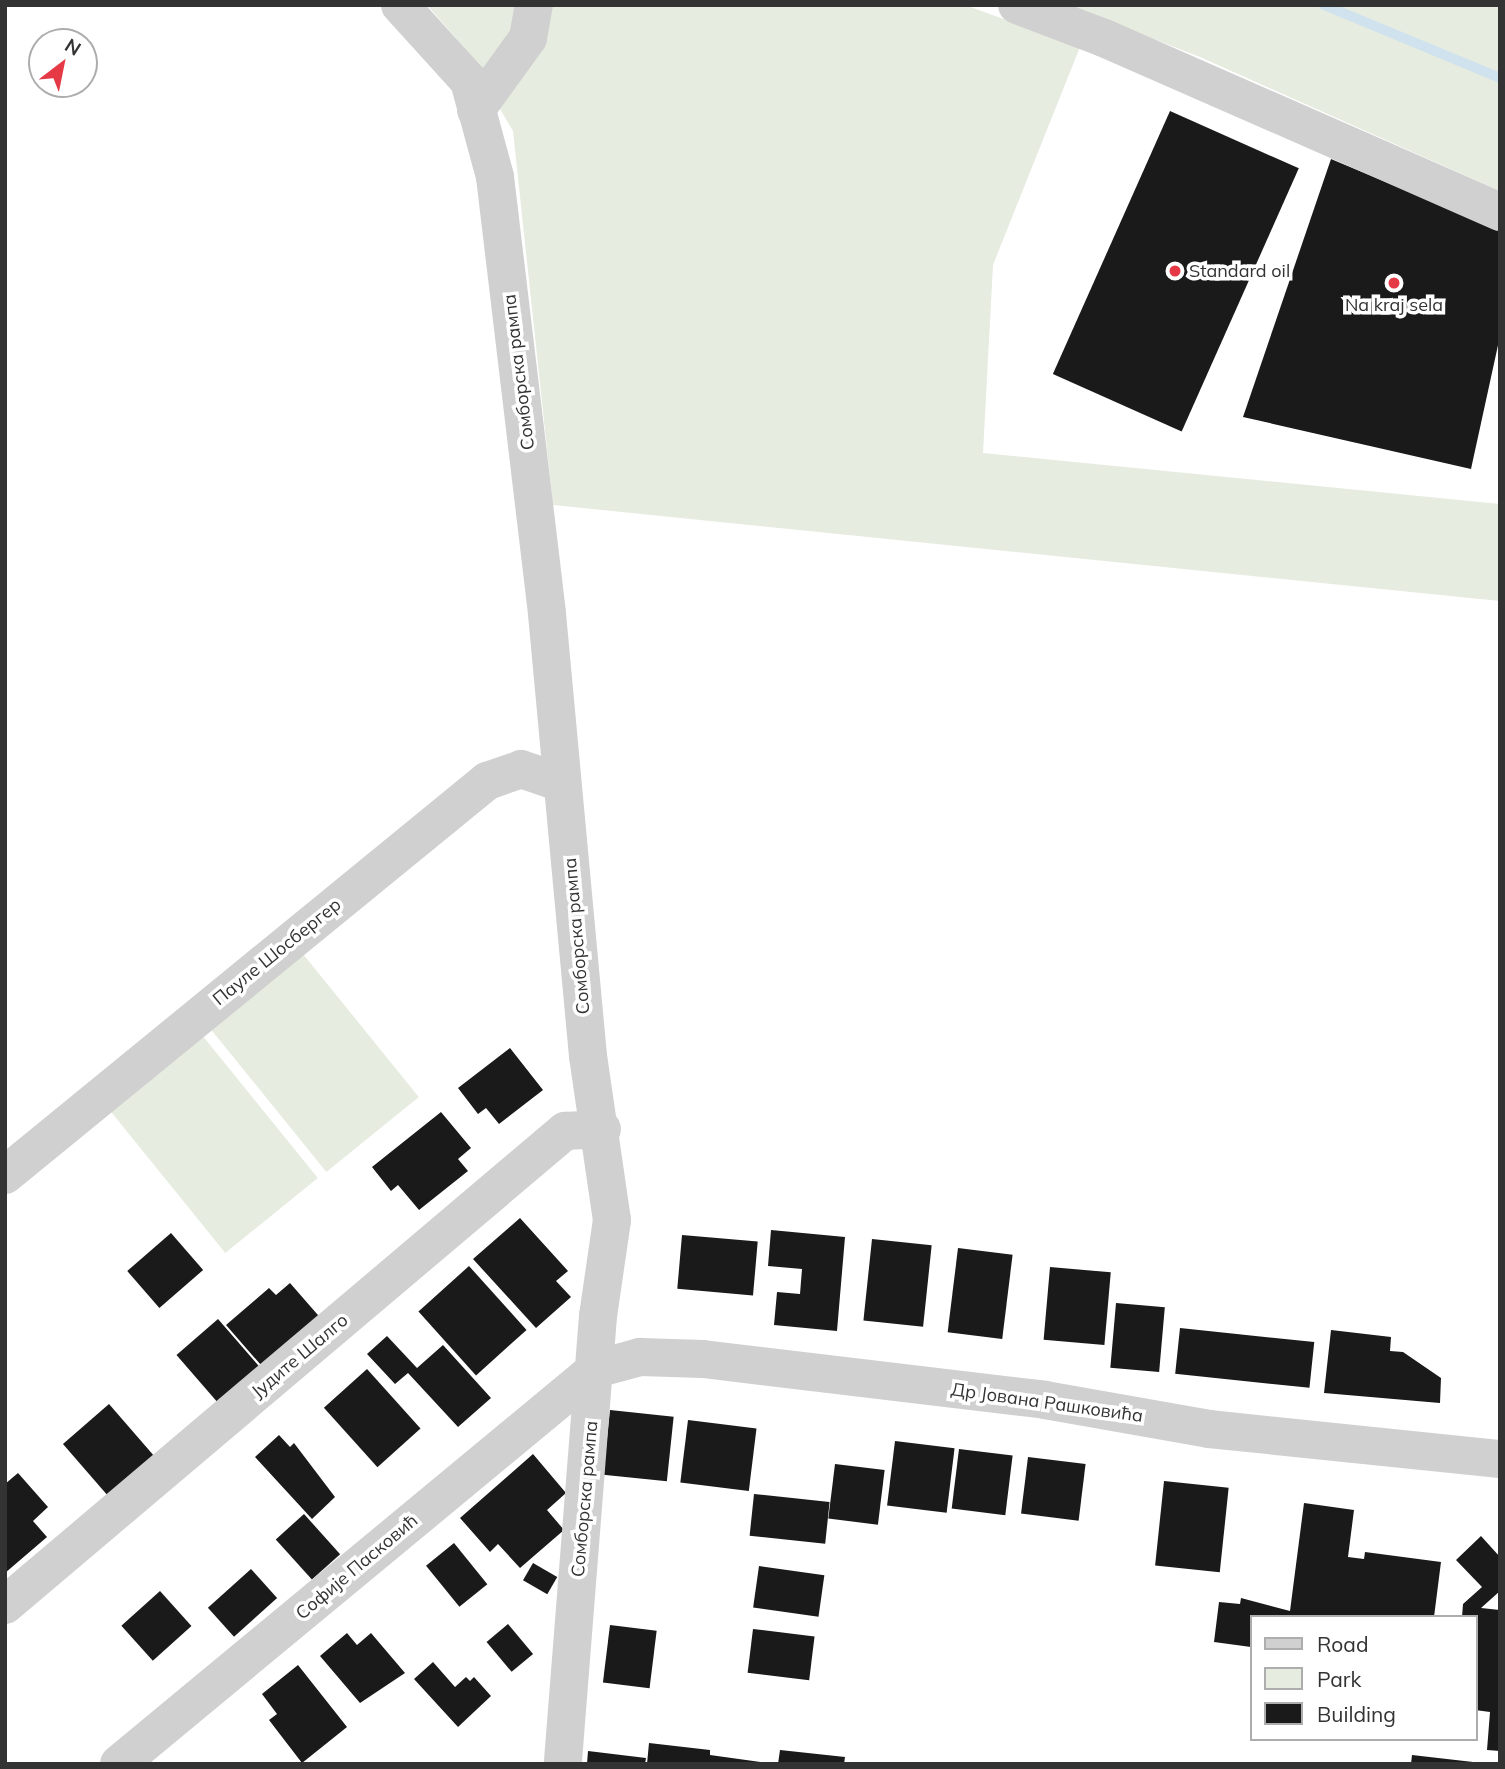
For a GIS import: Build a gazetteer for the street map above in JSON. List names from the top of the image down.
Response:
{
  "streets": {
    "street": [
      "Сомборска рампа",
      "Пауле Шосбергер",
      "Јудите Шалго",
      "Др Јована Рашковића",
      "Софије Пасковић"
    ]
  },
  "crossings": [
    ["Сомборска рампа", "Пауле Шосбергер"],
    ["Сомборска рампа", "Јудите Шалго"],
    ["Сомборска рампа", "Др Јована Рашковића"],
    ["Сомборска рампа", "Софије Пасковић"],
    ["Др Јована Рашковића", "Софије Пасковић"]
  ],
  "places": ["Standard oil", "Na kraj sela"],
  "legend": ["Road", "Park", "Building"],
  "north": "top right"
}
